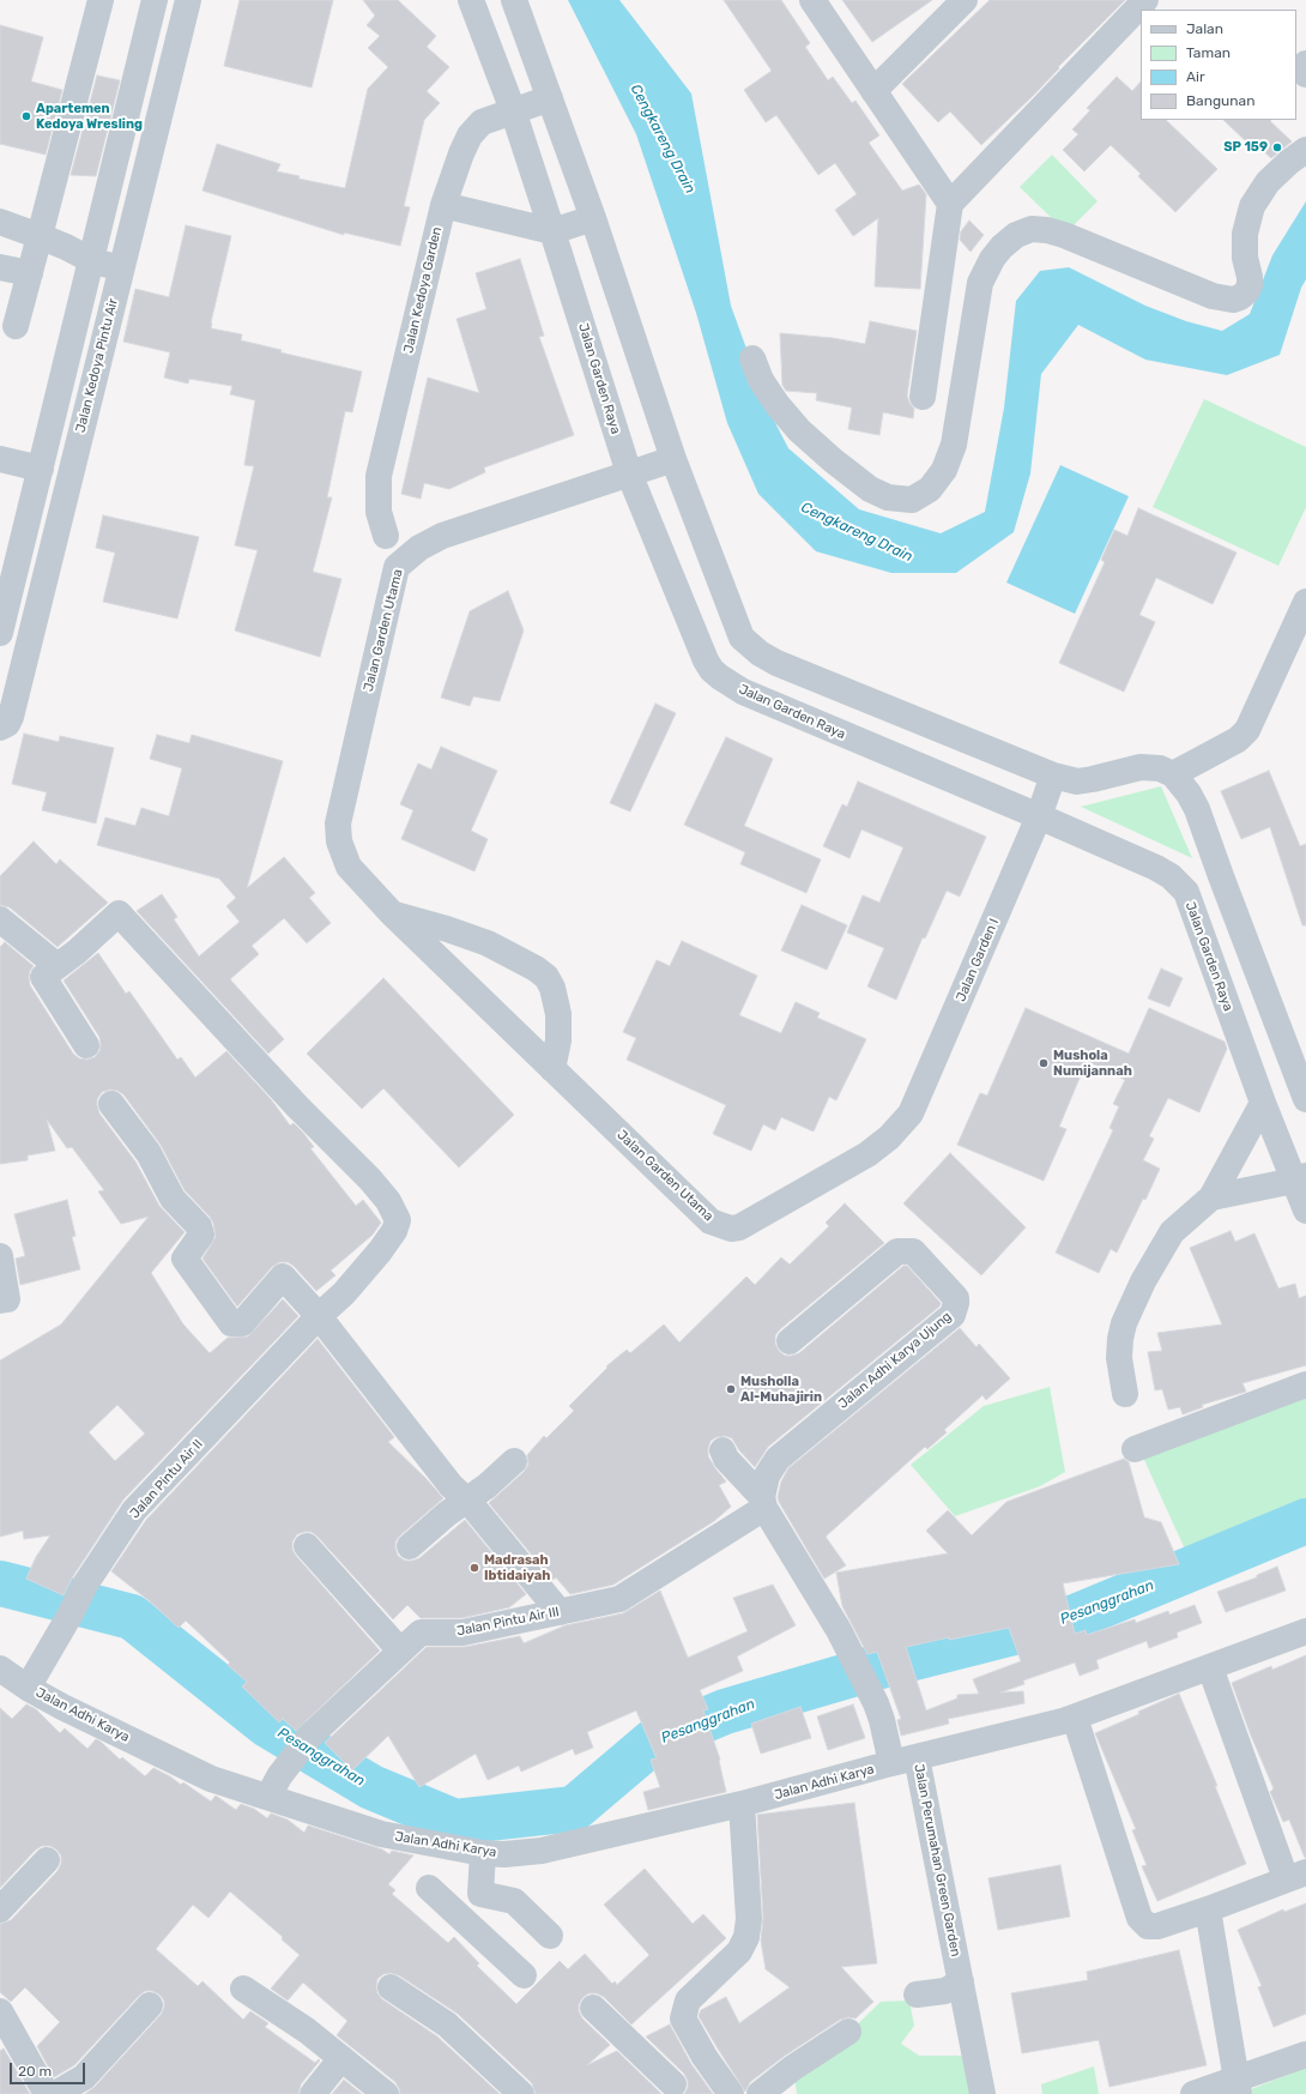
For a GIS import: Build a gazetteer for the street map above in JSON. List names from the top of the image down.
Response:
{
  "streets": {
    "street": [
      "Jalan Kedoya Garden",
      "Jalan Kedoya Pintu Air",
      "Jalan Garden Raya",
      "Jalan Garden Utama",
      "Jalan Garden I",
      "Jalan Adhi Karya Ujung",
      "Jalan Pintu Air II",
      "Jalan Pintu Air III",
      "Jalan Adhi Karya",
      "Jalan Perumahan Green Garden"
    ]
  },
  "crossings": [
    ["Jalan Kedoya Garden", "Jalan Garden Raya"],
    ["Jalan Garden Raya", "Jalan Garden Utama"],
    ["Jalan Garden Raya", "Jalan Garden I"],
    ["Jalan Garden Utama", "Jalan Garden I"],
    ["Jalan Adhi Karya Ujung", "Jalan Pintu Air III"],
    ["Jalan Pintu Air II", "Jalan Adhi Karya"],
    ["Jalan Pintu Air III", "Jalan Adhi Karya"],
    ["Jalan Adhi Karya", "Jalan Perumahan Green Garden"]
  ],
  "water": ["Cengkareng Drain", "Pesanggrahan"],
  "places": [
    "Apartemen Kedoya Wresling",
    "SP 159",
    "Mushola Numijannah",
    "Musholla Al-Muhajirin",
    "Madrasah Ibtidaiyah"
  ],
  "legend": [
    "Jalan",
    "Taman",
    "Air",
    "Bangunan"
  ],
  "scale_bar": "20 m"
}
